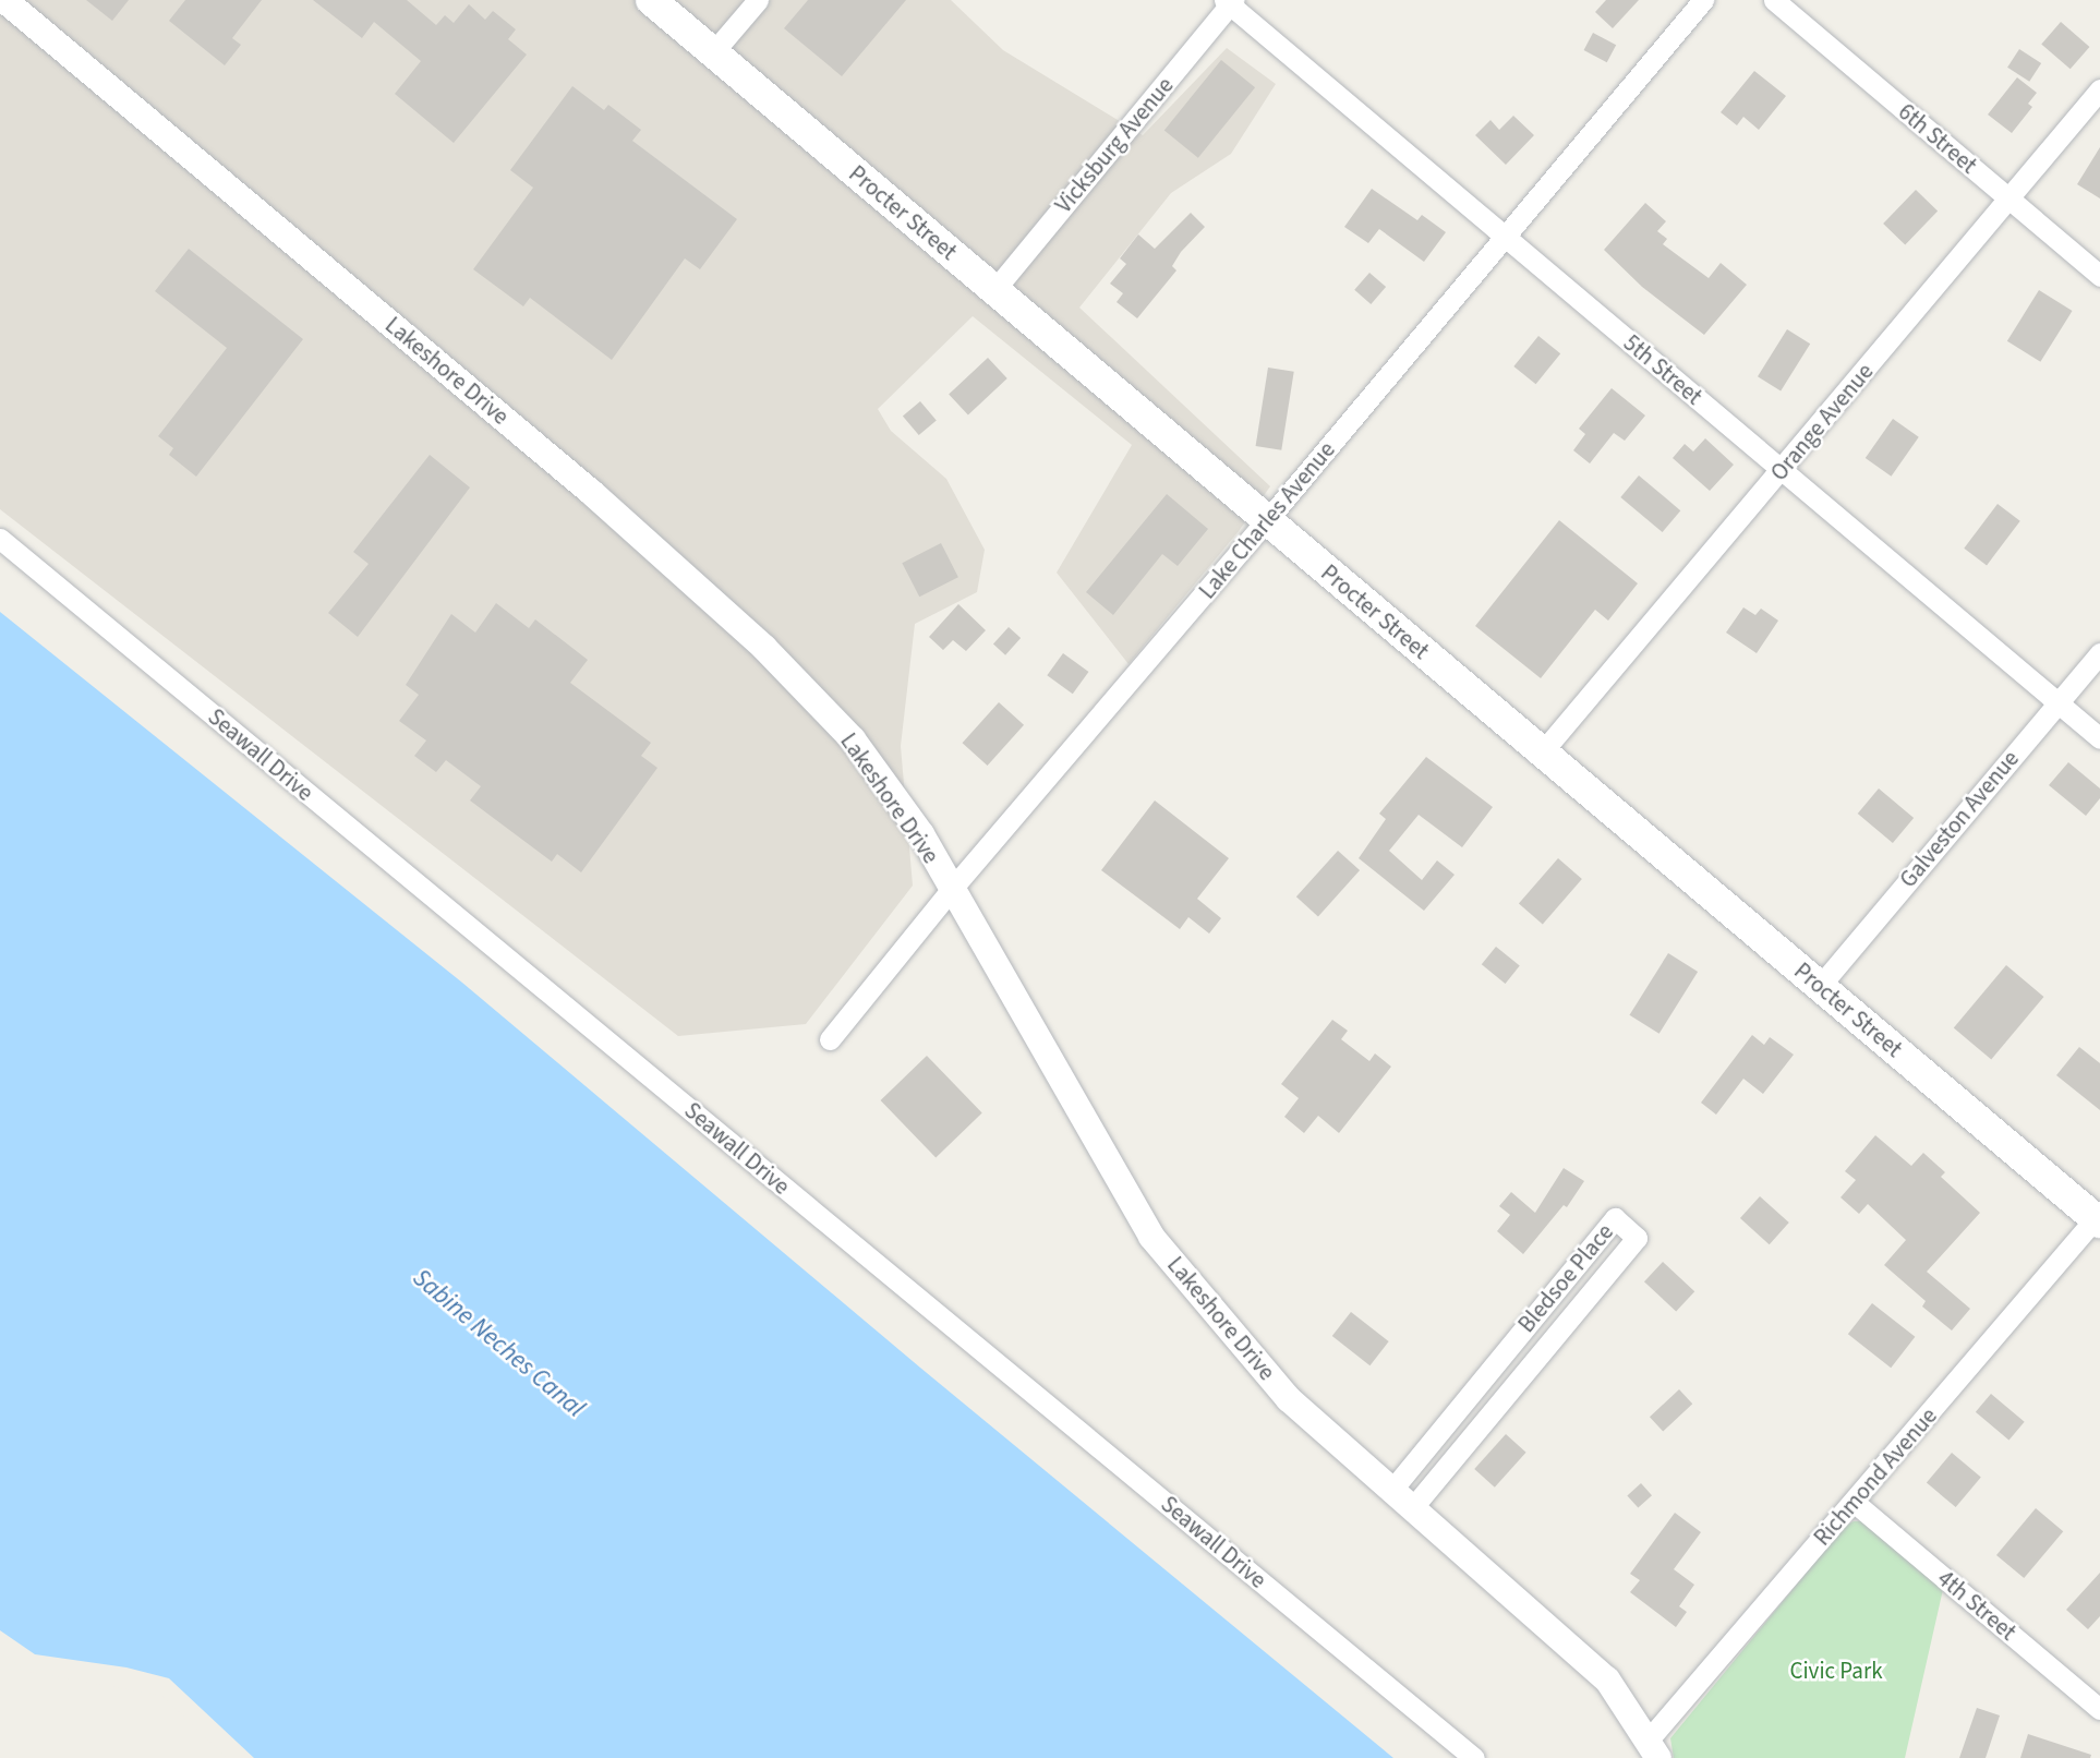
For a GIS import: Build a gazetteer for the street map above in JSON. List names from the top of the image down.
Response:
{
  "streets": {
    "main road": ["Procter Street"],
    "street": [
      "6th Street",
      "Vicksburg Avenue",
      "5th Street",
      "Lakeshore Drive",
      "Orange Avenue",
      "Lake Charles Avenue",
      "Seawall Drive",
      "Galveston Avenue",
      "Bledsoe Place",
      "Richmond Avenue",
      "4th Street"
    ]
  },
  "crossings": [
    ["6th Street", "Orange Avenue"],
    ["Vicksburg Avenue", "Procter Street"],
    ["Vicksburg Avenue", "5th Street"],
    ["Procter Street", "Orange Avenue"],
    ["Procter Street", "Lake Charles Avenue"],
    ["Procter Street", "Galveston Avenue"],
    ["Procter Street", "Richmond Avenue"],
    ["5th Street", "Orange Avenue"],
    ["5th Street", "Lake Charles Avenue"],
    ["5th Street", "Galveston Avenue"],
    ["Lakeshore Drive", "Lake Charles Avenue"],
    ["Lakeshore Drive", "Bledsoe Place"],
    ["Lakeshore Drive", "Richmond Avenue"],
    ["Richmond Avenue", "4th Street"]
  ],
  "water": ["Sabine Neches Canal"],
  "parks": ["Civic Park"]
}
